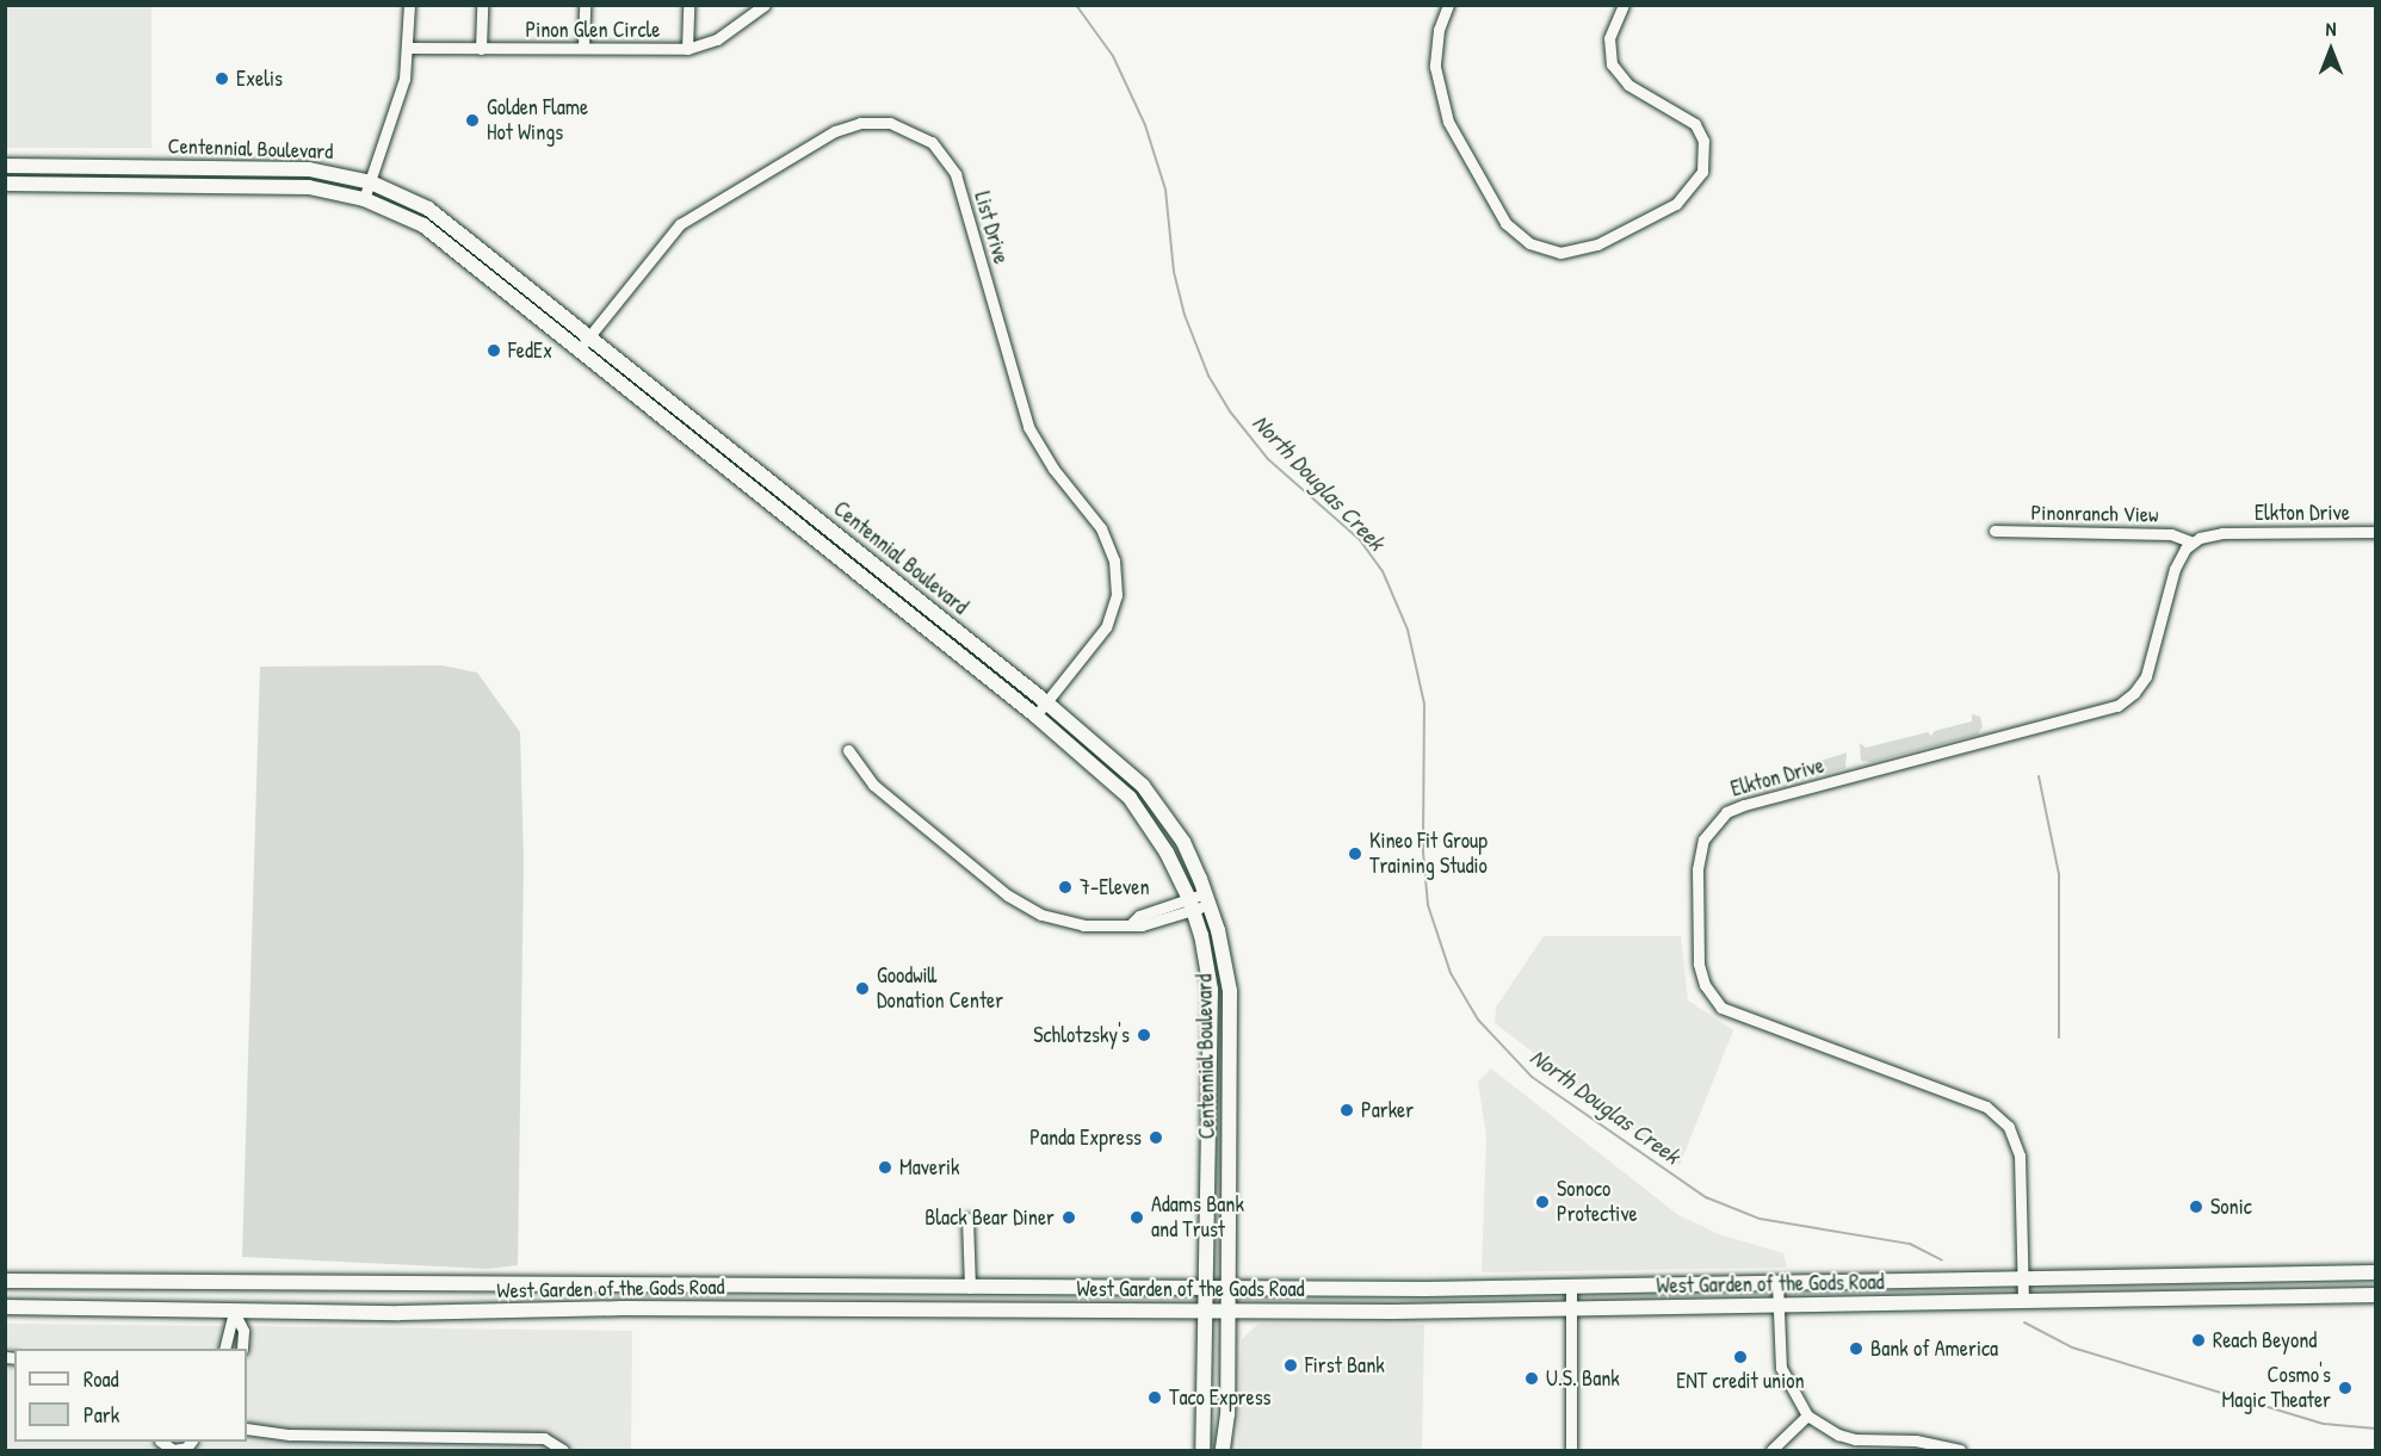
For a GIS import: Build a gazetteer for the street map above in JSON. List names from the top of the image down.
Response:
{
  "streets": {
    "main road": ["Centennial Boulevard", "West Garden of the Gods Road"],
    "street": [
      "Pinon Glen Circle",
      "List Drive",
      "Elkton Drive",
      "Pinonranch View"
    ]
  },
  "crossings": [
    ["Centennial Boulevard", "List Drive"],
    ["Centennial Boulevard", "West Garden of the Gods Road"],
    ["Elkton Drive", "Pinonranch View"],
    ["Elkton Drive", "West Garden of the Gods Road"]
  ],
  "water": ["North Douglas Creek"],
  "places": [
    "Exelis",
    "Golden Flame Hot Wings",
    "FedEx",
    "Kineo Fit Group Training Studio",
    "7-Eleven",
    "Goodwill Donation Center",
    "Schlotzsky's",
    "Parker",
    "Panda Express",
    "Maverik",
    "Sonoco Protective",
    "Sonic",
    "Black Bear Diner",
    "Adams Bank and Trust",
    "Reach Beyond",
    "Bank of America",
    "ENT credit union",
    "First Bank",
    "U.S. Bank",
    "Cosmo's Magic Theater",
    "Taco Express"
  ],
  "legend": ["Road", "Park"],
  "north": "top"
}
